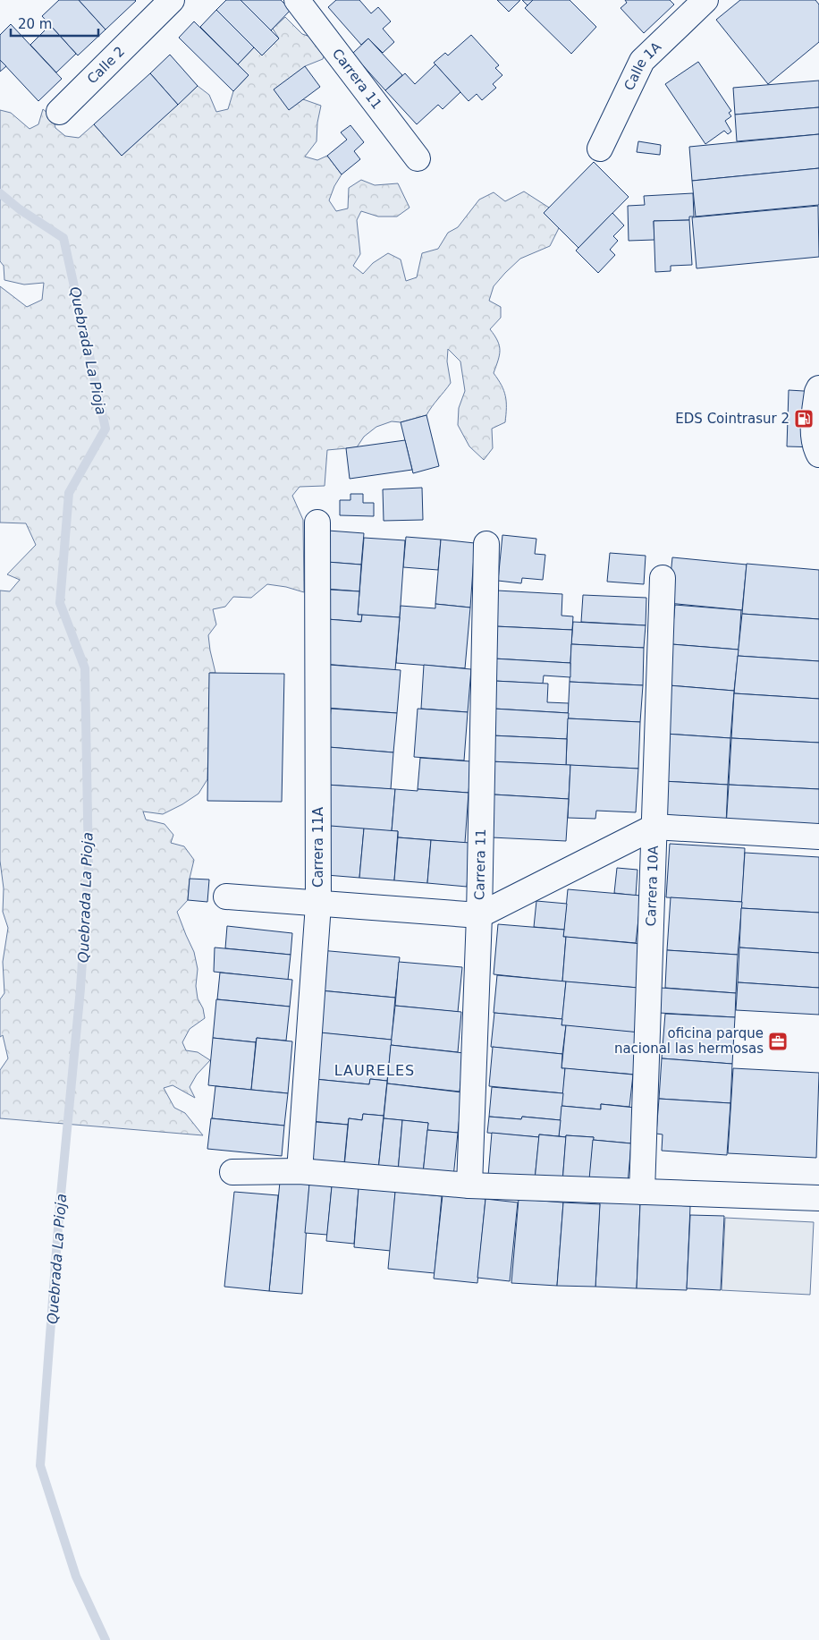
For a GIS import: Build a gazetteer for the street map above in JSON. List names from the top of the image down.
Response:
{
  "streets": {
    "street": [
      "Calle 2",
      "Calle 1A",
      "Carrera 11",
      "Carrera 11A",
      "Carrera 10A"
    ]
  },
  "districts": ["LAURELES"],
  "water": ["Quebrada La Pioja"],
  "places": {
    "fuel station": ["EDS Cointrasur 2"],
    "office": ["oficina parque nacional las hermosas"]
  },
  "scale_bar": "20 m"
}
